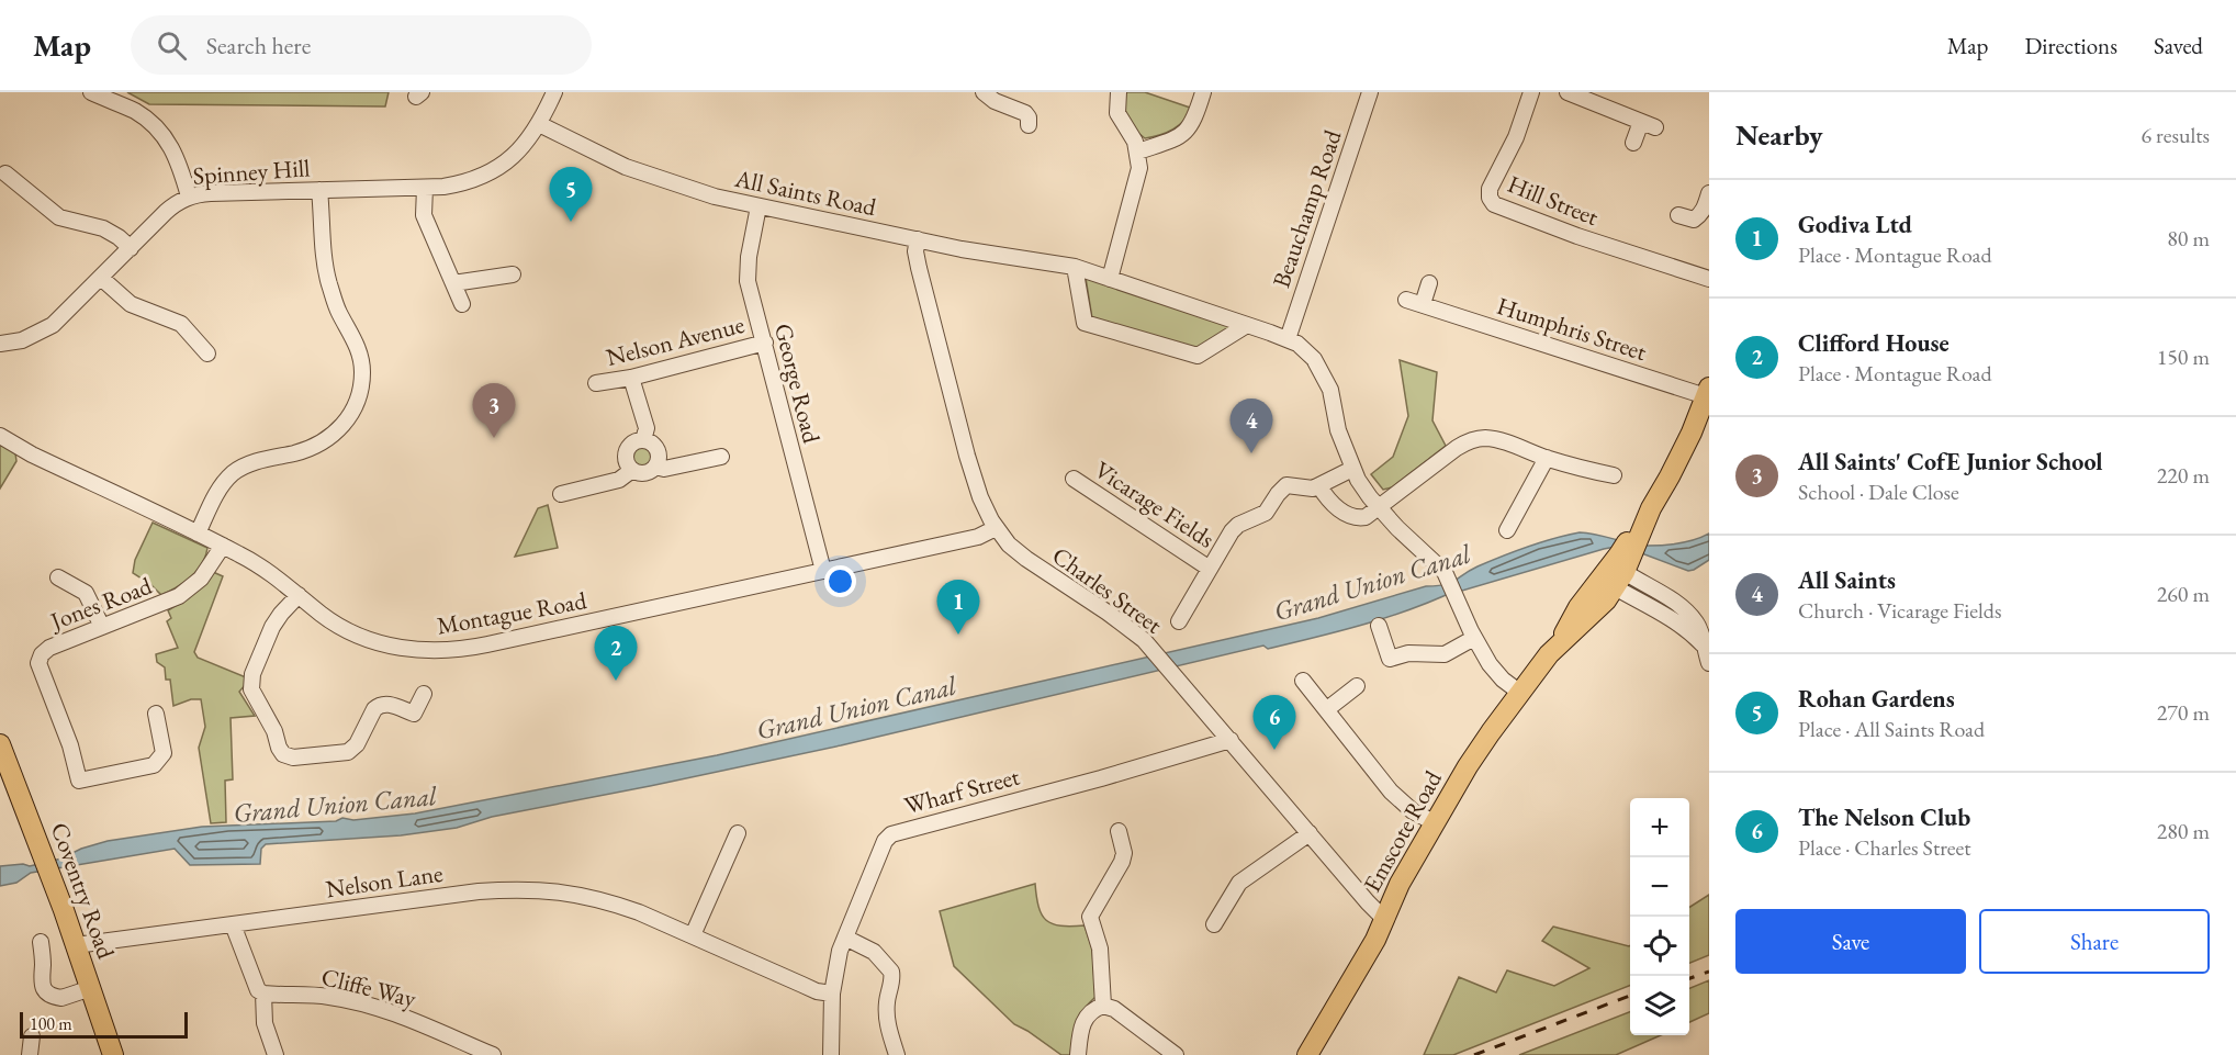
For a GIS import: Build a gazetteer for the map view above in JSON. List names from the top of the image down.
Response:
{
  "streets": {
    "main road": ["Emscote Road", "Coventry Road"],
    "street": [
      "Spinney Hill",
      "All Saints Road",
      "Hill Street",
      "Beauchamp Road",
      "Humphris Street",
      "Nelson Avenue",
      "George Road",
      "Vicarage Fields",
      "Charles Street",
      "Jones Road",
      "Montague Road",
      "Wharf Street",
      "Nelson Lane",
      "Cliffe Way"
    ]
  },
  "crossings": [
    ["Spinney Hill", "All Saints Road"],
    ["All Saints Road", "Beauchamp Road"],
    ["All Saints Road", "George Road"],
    ["All Saints Road", "Vicarage Fields"],
    ["All Saints Road", "Charles Street"],
    ["All Saints Road", "Emscote Road"],
    ["Humphris Street", "Emscote Road"],
    ["Nelson Avenue", "George Road"],
    ["George Road", "Montague Road"],
    ["Charles Street", "Montague Road"],
    ["Charles Street", "Wharf Street"],
    ["Charles Street", "Emscote Road"],
    ["Jones Road", "Montague Road"],
    ["Wharf Street", "Nelson Lane"],
    ["Nelson Lane", "Coventry Road"]
  ],
  "water": ["Grand Union Canal"],
  "scale_bar": "100 m",
  "page": {
    "header": "Map",
    "search": "Search here",
    "nav": ["Map", "Directions", "Saved"],
    "heading": ["Nearby", "6 results"],
    "pins": [
      "5",
      "3",
      "4",
      "1",
      "2",
      "6"
    ],
    "list": [
      {
        "mark": "1",
        "name": "Godiva Ltd",
        "note": "Place · Montague Road",
        "value": "80 m"
      },
      {
        "mark": "2",
        "name": "Clifford House",
        "note": "Place · Montague Road",
        "value": "150 m"
      },
      {
        "mark": "3",
        "name": "All Saints' CofE Junior School",
        "note": "School · Dale Close",
        "value": "220 m"
      },
      {
        "mark": "4",
        "name": "All Saints",
        "note": "Church · Vicarage Fields",
        "value": "260 m"
      },
      {
        "mark": "5",
        "name": "Rohan Gardens",
        "note": "Place · All Saints Road",
        "value": "270 m"
      },
      {
        "mark": "6",
        "name": "The Nelson Club",
        "note": "Place · Charles Street",
        "value": "280 m"
      }
    ],
    "map_buttons": ["+", "−"],
    "buttons": ["Save", "Share"],
    "scale": "100 m"
  }
}
